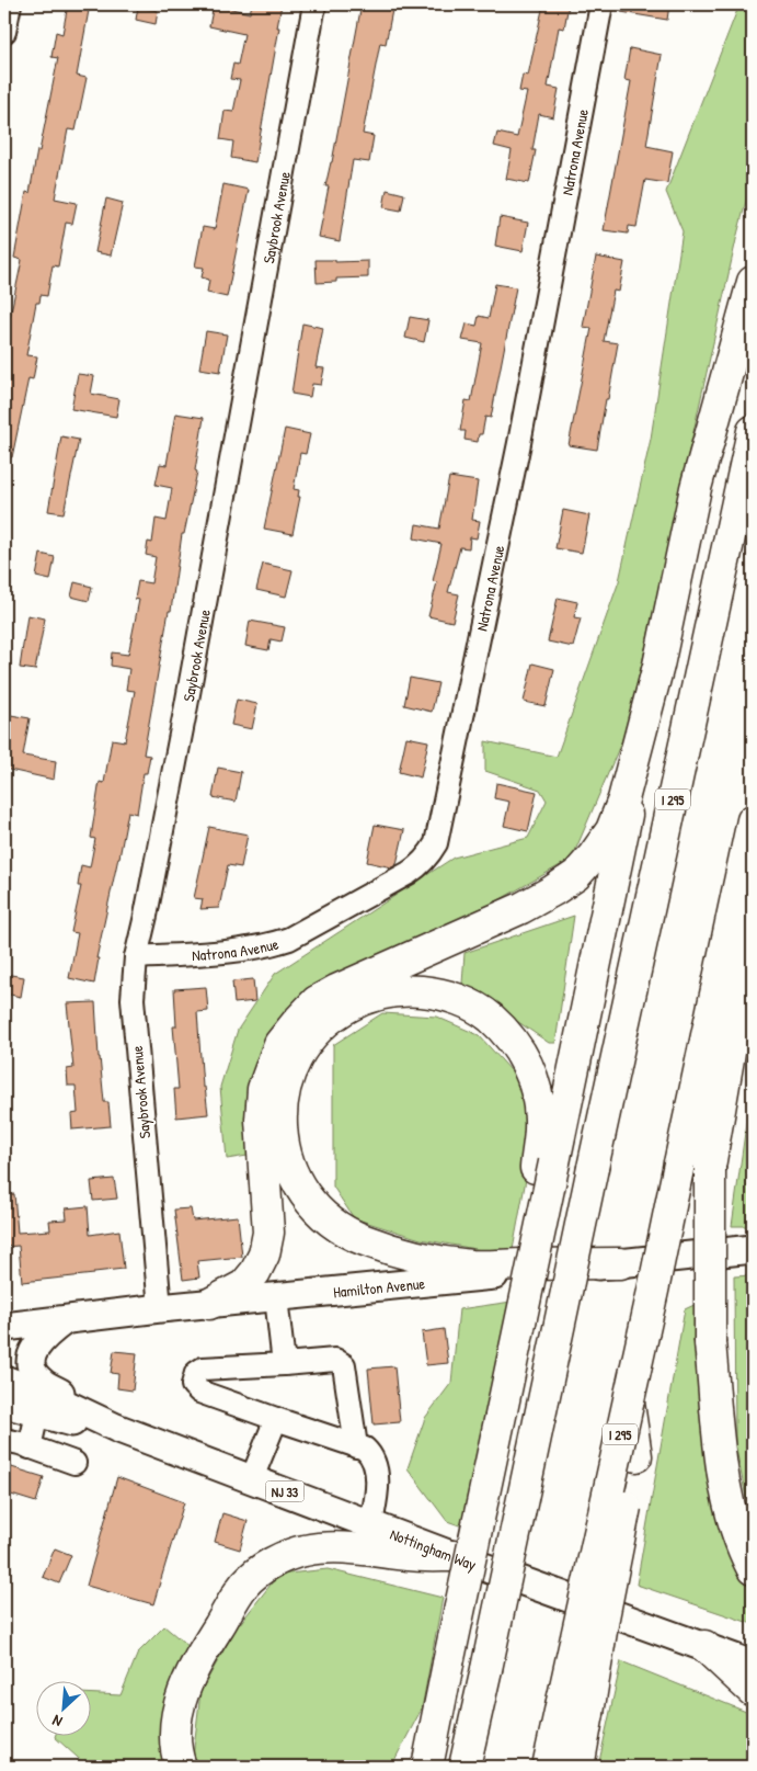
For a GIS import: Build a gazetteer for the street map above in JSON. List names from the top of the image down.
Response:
{
  "streets": {
    "highway": ["I 295"],
    "main road": ["Hamilton Avenue", "NJ 33", "Nottingham Way"],
    "street": ["Natrona Avenue", "Saybrook Avenue"]
  },
  "crossings": [
    ["Natrona Avenue", "Saybrook Avenue"],
    ["Saybrook Avenue", "Hamilton Avenue"]
  ],
  "north": "bottom left"
}
